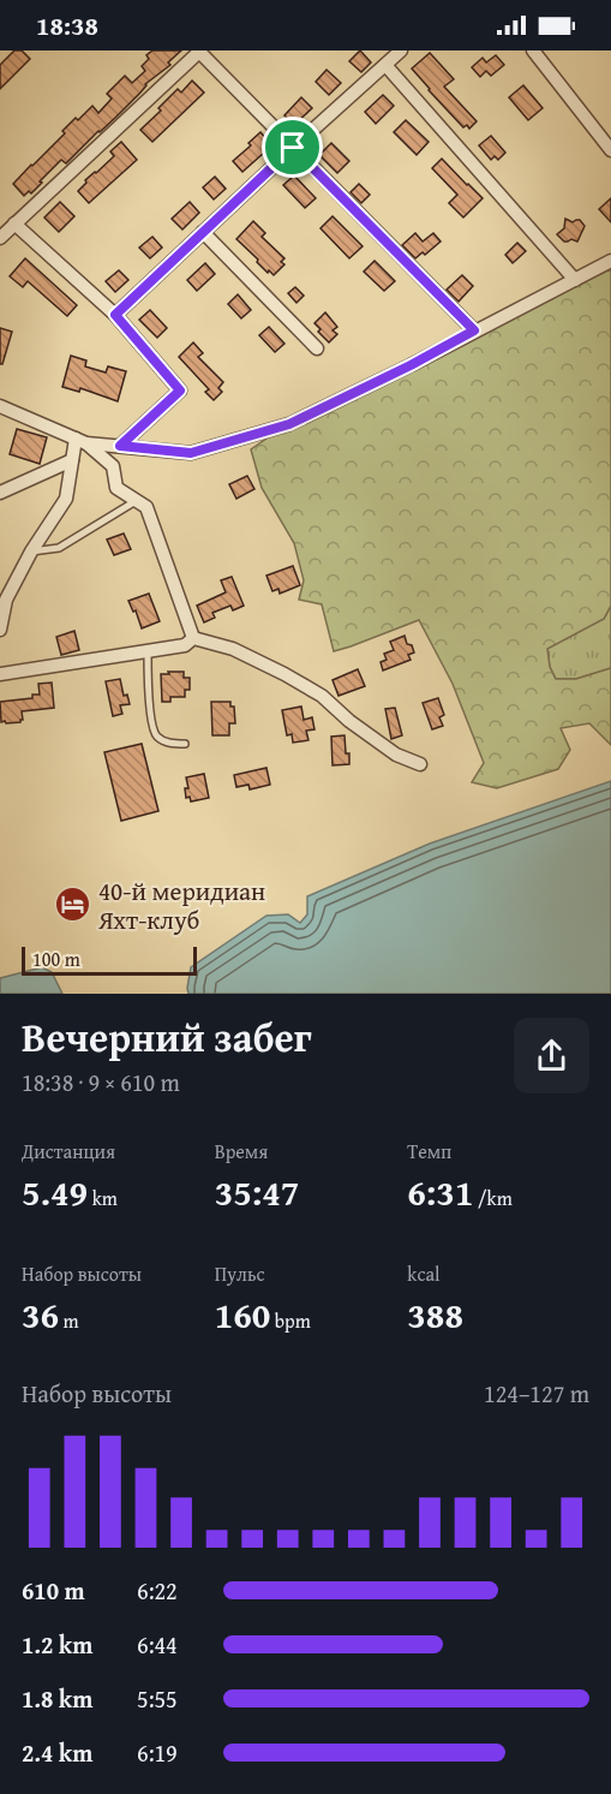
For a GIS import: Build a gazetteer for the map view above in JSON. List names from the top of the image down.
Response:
{
  "places": {
    "hotel": ["40-й меридиан Яхт-клуб"]
  },
  "scale_bar": "100 m",
  "page": {
    "status": "18:38",
    "scale": "100 m",
    "heading": ["Вечерний забег", "18:38 · 9 × 610 m"],
    "stats": [
      ["Дистанция", "5.49 km"],
      ["Время", "35:47"],
      ["Темп", "6:31 /km"],
      ["Набор высоты", "36 m"],
      ["Пульс", "160 bpm"],
      ["kcal", "388"]
    ],
    "chart": ["Набор высоты", "124–127 m"],
    "list": [
      {
        "name": "610 m",
        "note": "6:22"
      },
      {
        "name": "1.2 km",
        "note": "6:44"
      },
      {
        "name": "1.8 km",
        "note": "5:55"
      },
      {
        "name": "2.4 km",
        "note": "6:19"
      }
    ]
  }
}
